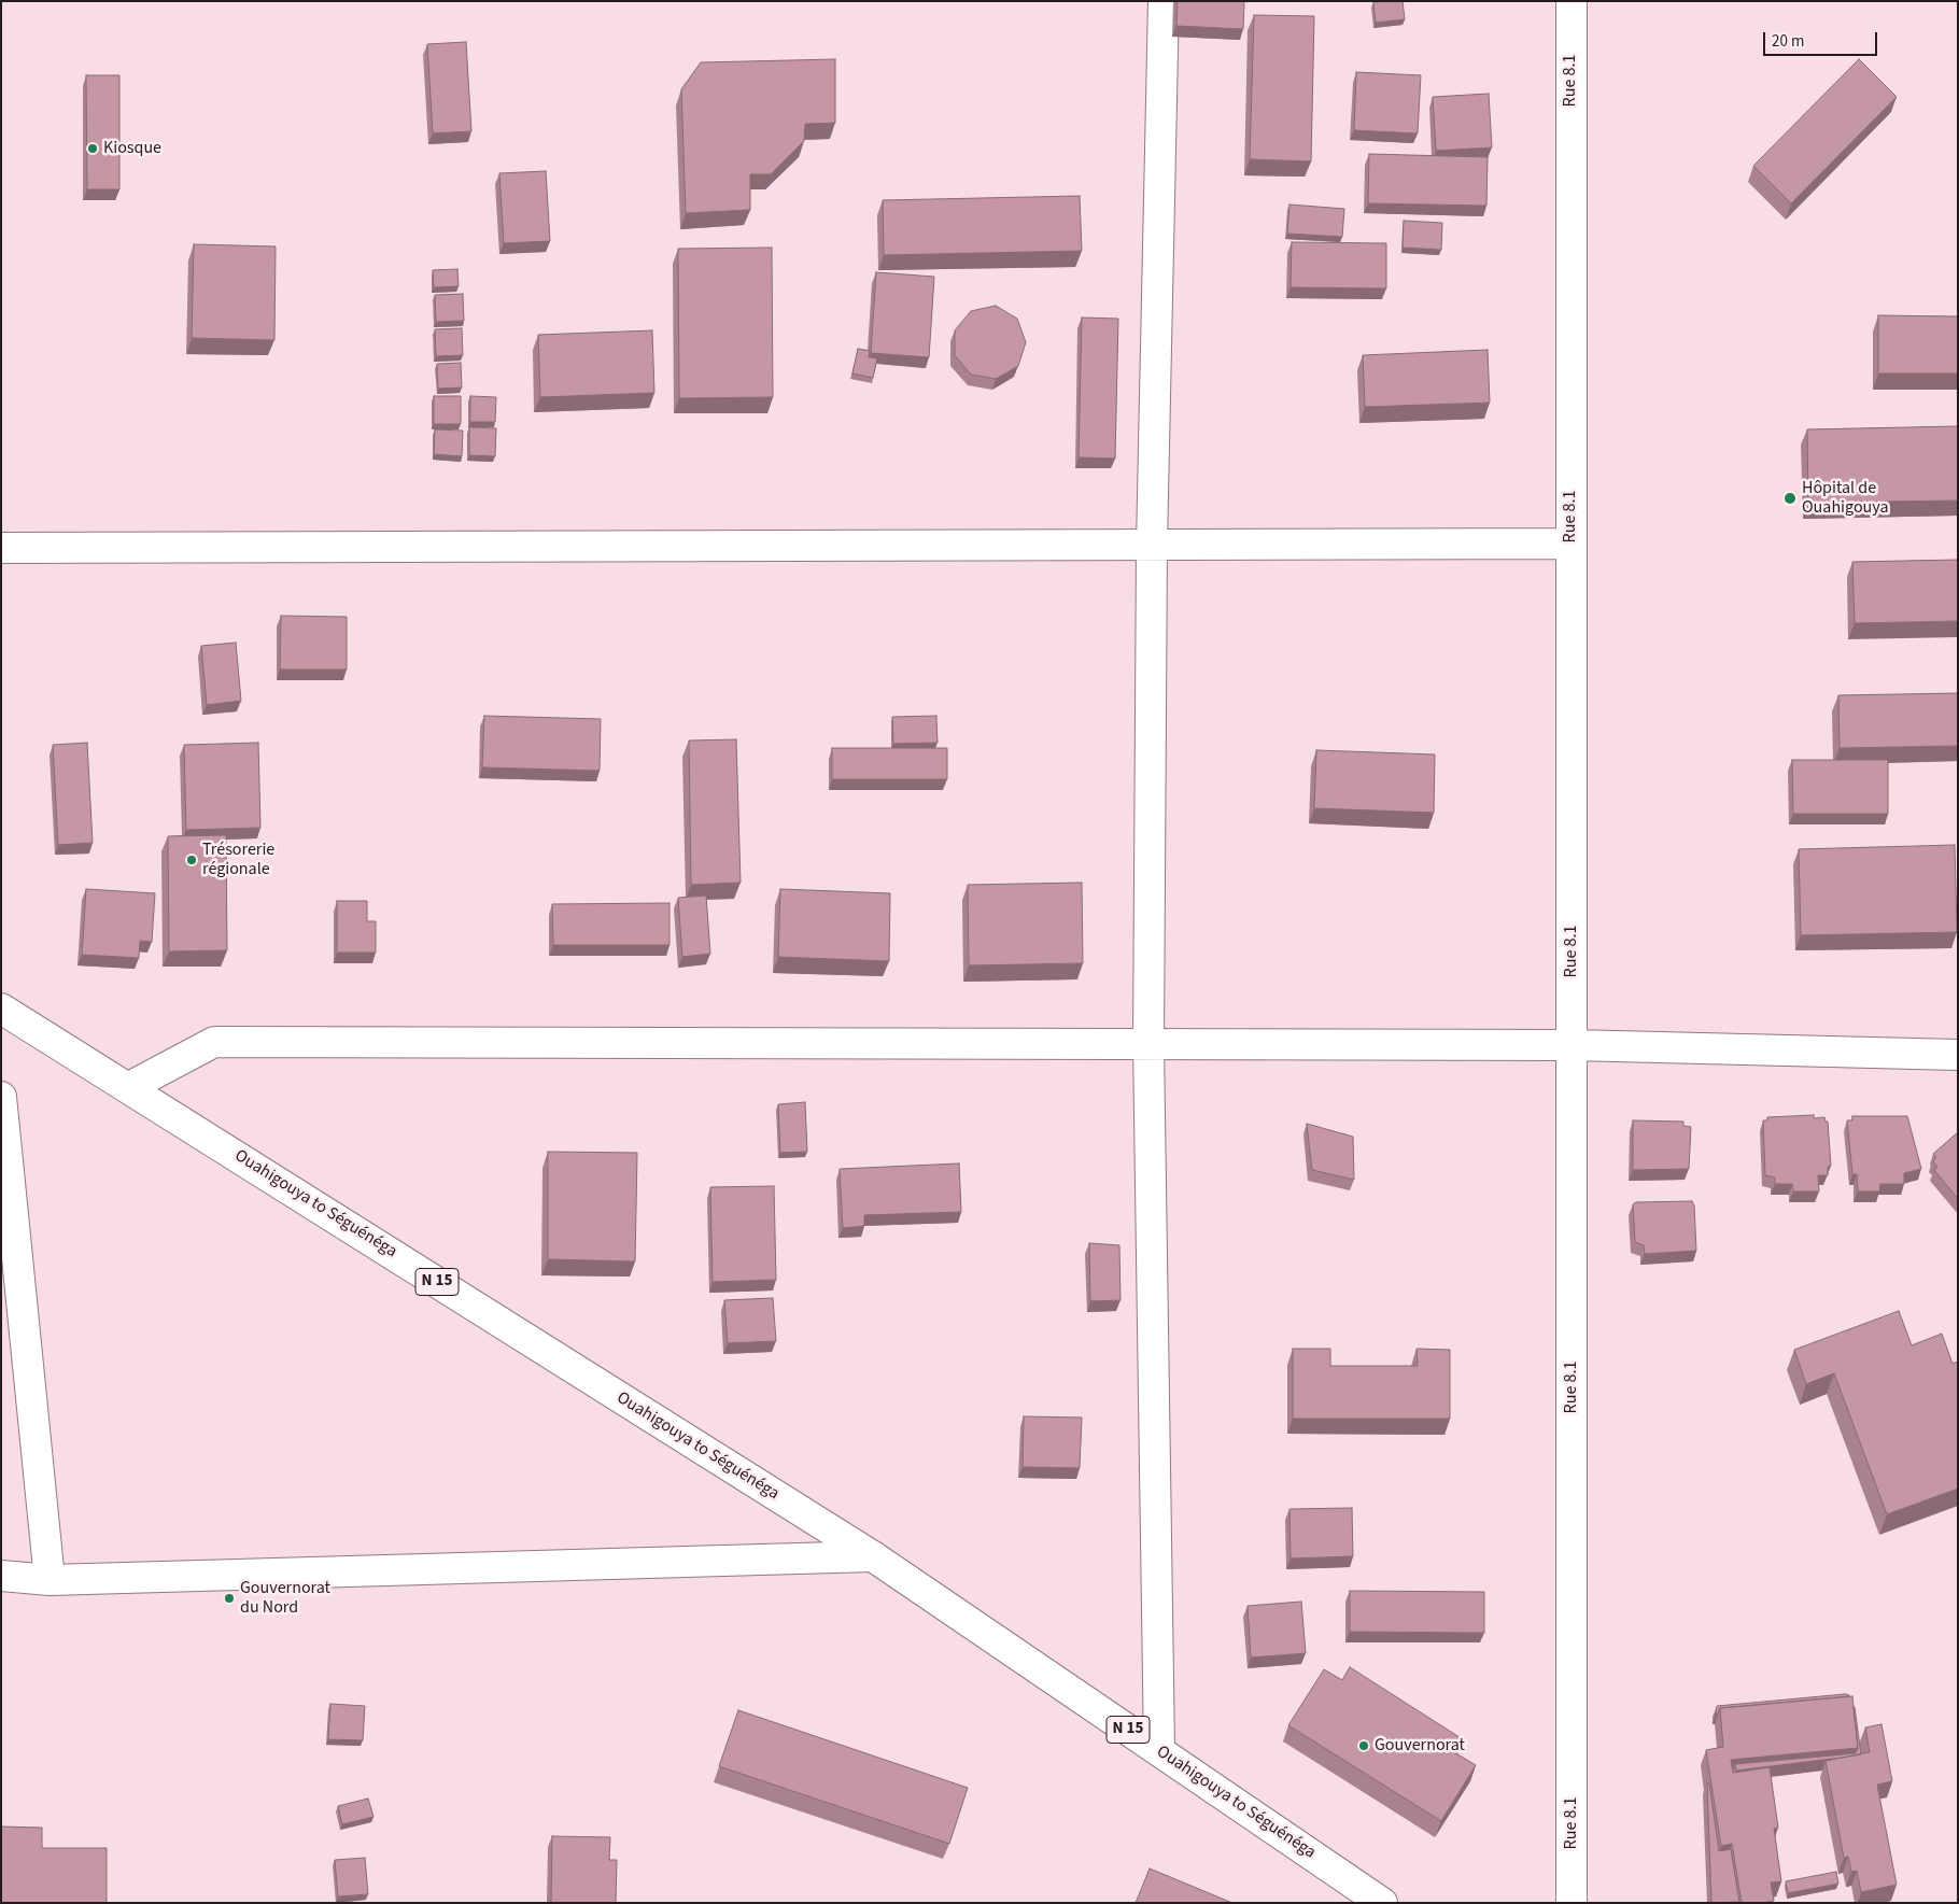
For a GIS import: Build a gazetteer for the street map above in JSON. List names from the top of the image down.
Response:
{
  "streets": {
    "street": ["Rue 8.1", "Ouahigouya to Séguénéga", "N 15"]
  },
  "places": [
    "Kiosque",
    "Hôpital de Ouahigouya",
    "Trésorerie régionale",
    "Gouvernorat du Nord",
    "Gouvernorat"
  ],
  "scale_bar": "20 m"
}
